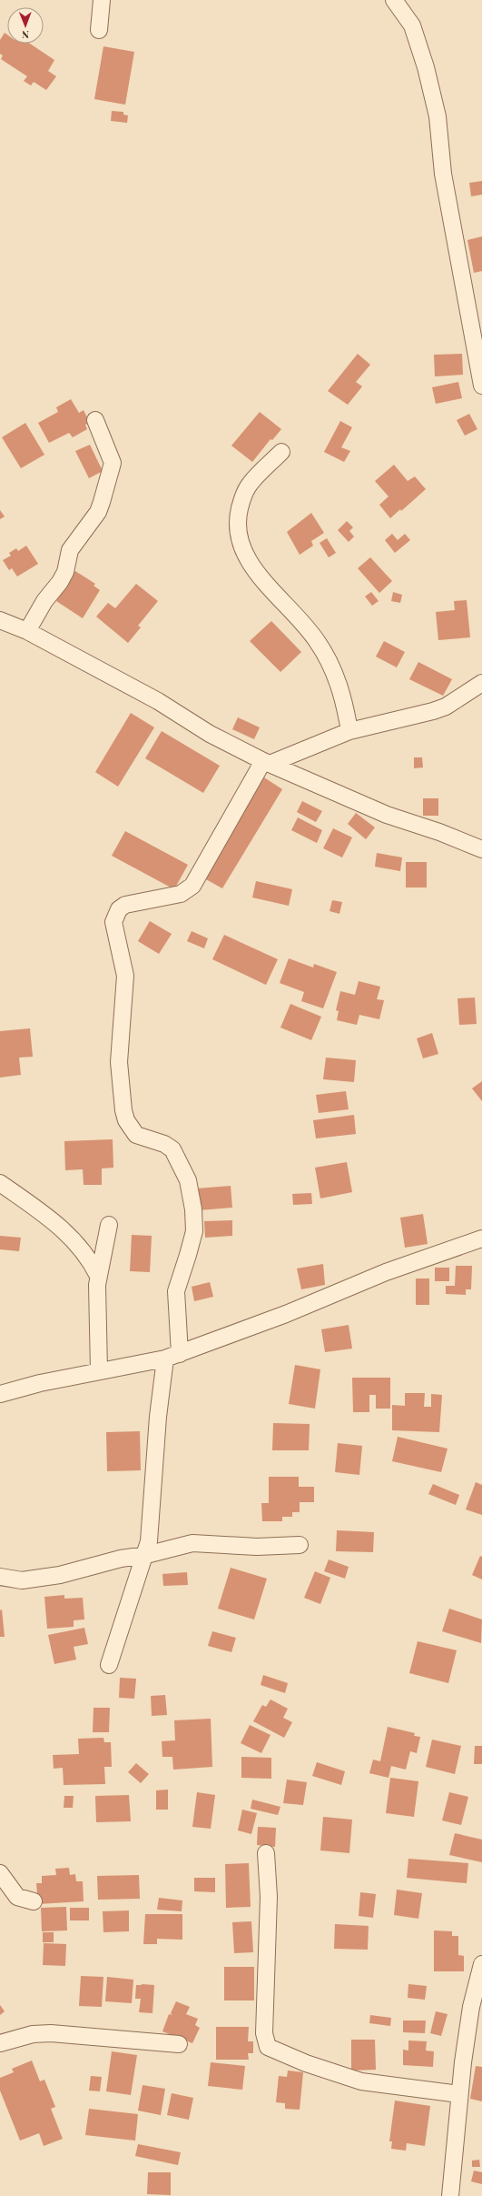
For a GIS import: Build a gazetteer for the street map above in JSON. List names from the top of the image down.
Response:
{
  "north": "bottom"
}
